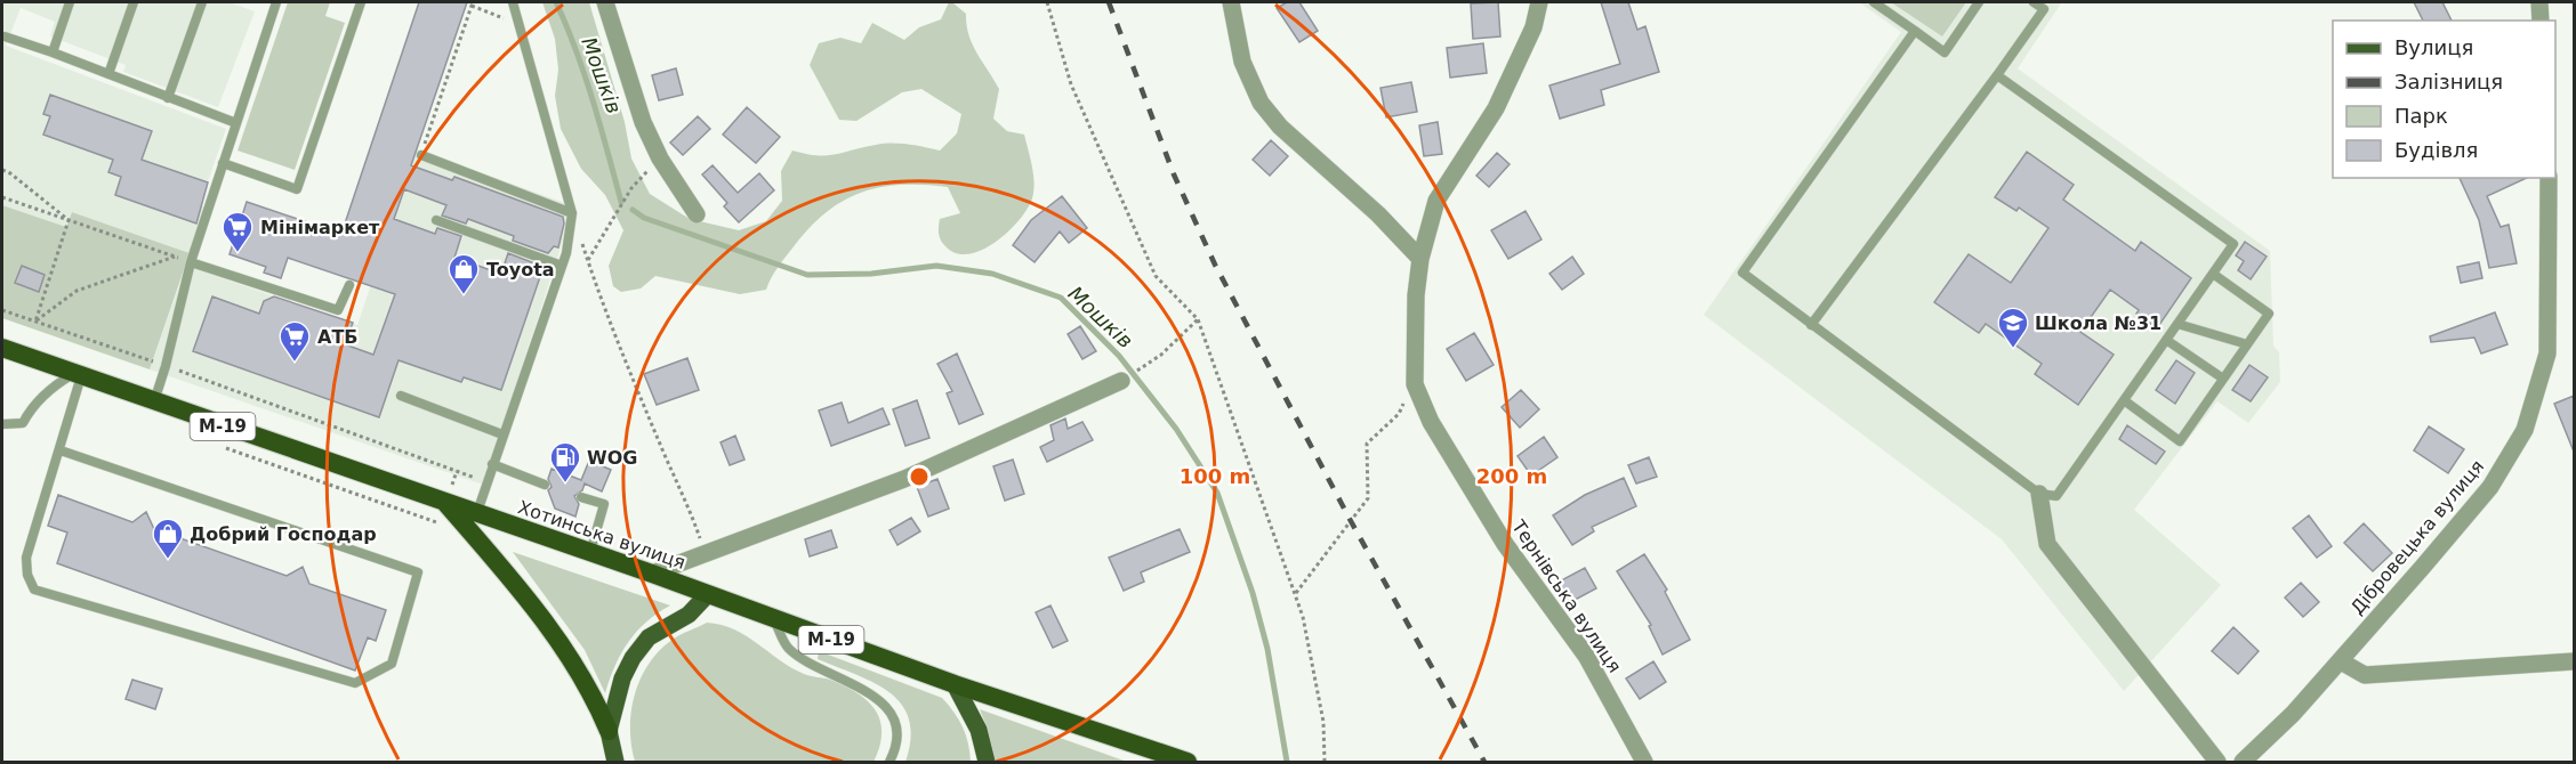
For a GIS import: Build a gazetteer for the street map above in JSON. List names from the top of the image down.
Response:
{
  "streets": {
    "highway": ["М-19", "Хотинська вулиця"],
    "street": ["Дібровецька вулиця", "Тернівська вулиця"]
  },
  "water": ["Мошків"],
  "places": {
    "supermarket": ["Мінімаркет", "АТБ"],
    "shop": ["Toyota", "Добрий Господар"],
    "school or university": ["Школа №31"],
    "fuel station": ["WOG"]
  },
  "legend": [
    "Вулиця",
    "Залізниця",
    "Парк",
    "Будівля"
  ],
  "rings": ["100 m", "200 m"]
}
